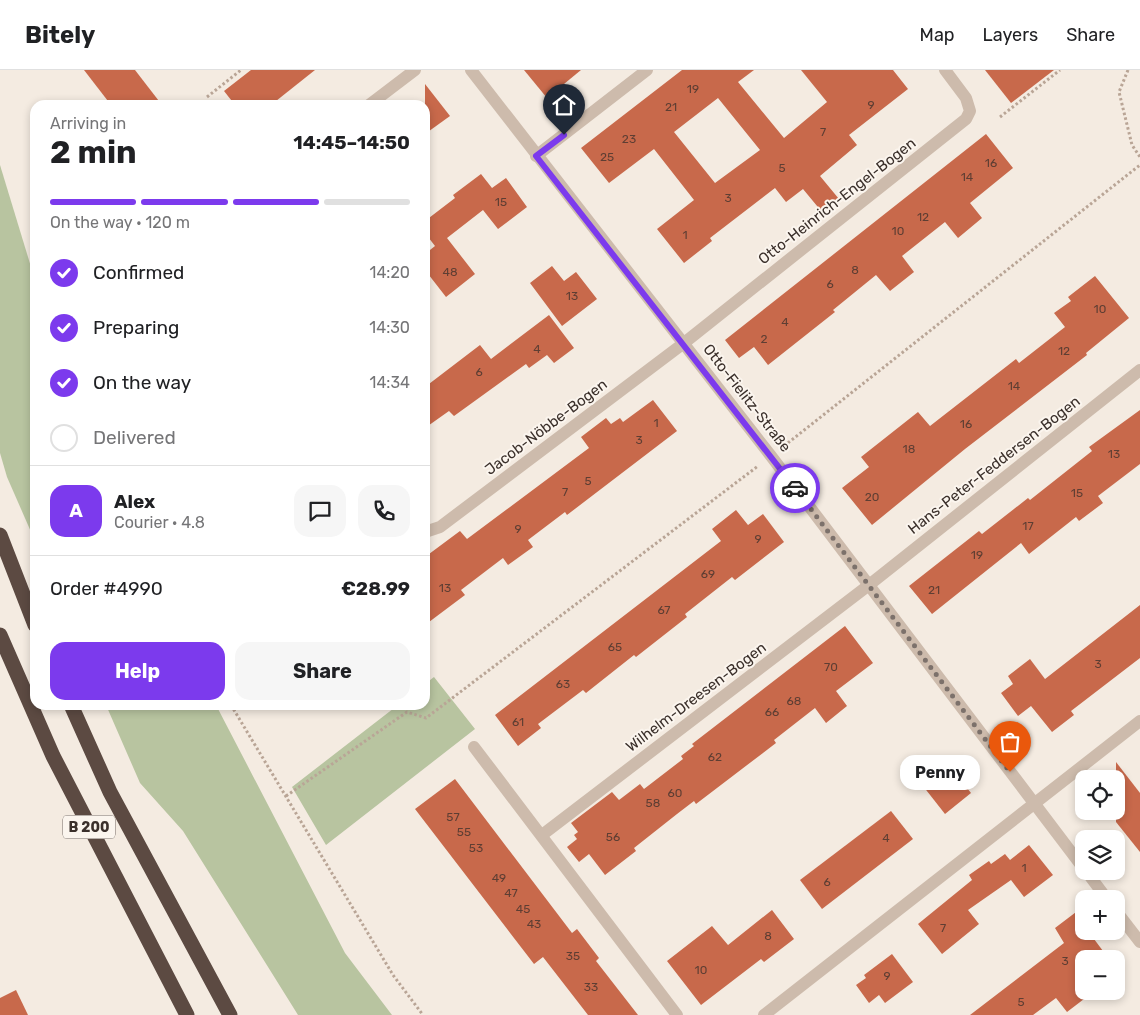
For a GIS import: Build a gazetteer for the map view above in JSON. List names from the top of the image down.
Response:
{
  "streets": {
    "highway": ["B 200"],
    "street": [
      "Otto-Heinrich-Engel-Bogen",
      "Otto-Fielitz-Straße",
      "Jacob-Nöbbe-Bogen",
      "Hans-Peter-Feddersen-Bogen",
      "Wilhelm-Dreesen-Bogen"
    ]
  },
  "crossings": [
    ["Otto-Heinrich-Engel-Bogen", "Otto-Fielitz-Straße"],
    ["Otto-Heinrich-Engel-Bogen", "Jacob-Nöbbe-Bogen"],
    ["Otto-Fielitz-Straße", "Jacob-Nöbbe-Bogen"],
    ["Otto-Fielitz-Straße", "Hans-Peter-Feddersen-Bogen"],
    ["Otto-Fielitz-Straße", "Wilhelm-Dreesen-Bogen"],
    ["Hans-Peter-Feddersen-Bogen", "Wilhelm-Dreesen-Bogen"]
  ],
  "places": ["Penny"],
  "house_numbers": [
    "19",
    "9",
    "21",
    "7",
    "23",
    "25",
    "16",
    "5",
    "14",
    "3",
    "15",
    "12",
    "10",
    "1",
    "8",
    "48",
    "6",
    "13",
    "10",
    "4",
    "2",
    "4",
    "12",
    "6",
    "14",
    "1",
    "16",
    "3",
    "18",
    "13",
    "5",
    "7",
    "15",
    "20",
    "17",
    "9",
    "9",
    "19",
    "69",
    "13",
    "21",
    "67",
    "65",
    "3",
    "70",
    "63",
    "68",
    "66",
    "61",
    "62",
    "60",
    "58",
    "57",
    "55",
    "56",
    "4",
    "53",
    "1",
    "49",
    "6",
    "47",
    "45",
    "43",
    "7",
    "8",
    "35",
    "3",
    "10",
    "9",
    "33",
    "5"
  ],
  "page": {
    "header": "Bitely",
    "nav": ["Map", "Layers", "Share"],
    "heading": ["2 min", "Arriving in", "14:45–14:50"],
    "panel": [
      "Alex",
      "Courier · 4.8",
      "Order #4990",
      "€28.99"
    ],
    "bar": "On the way · 120 m",
    "list": [
      ["Confirmed", "14:20"],
      ["Preparing", "14:30"],
      ["On the way", "14:34"],
      "Delivered"
    ],
    "round": "A",
    "buttons": ["Help", "Share"],
    "bubble": "Penny",
    "map_buttons": ["+", "−"]
  }
}
